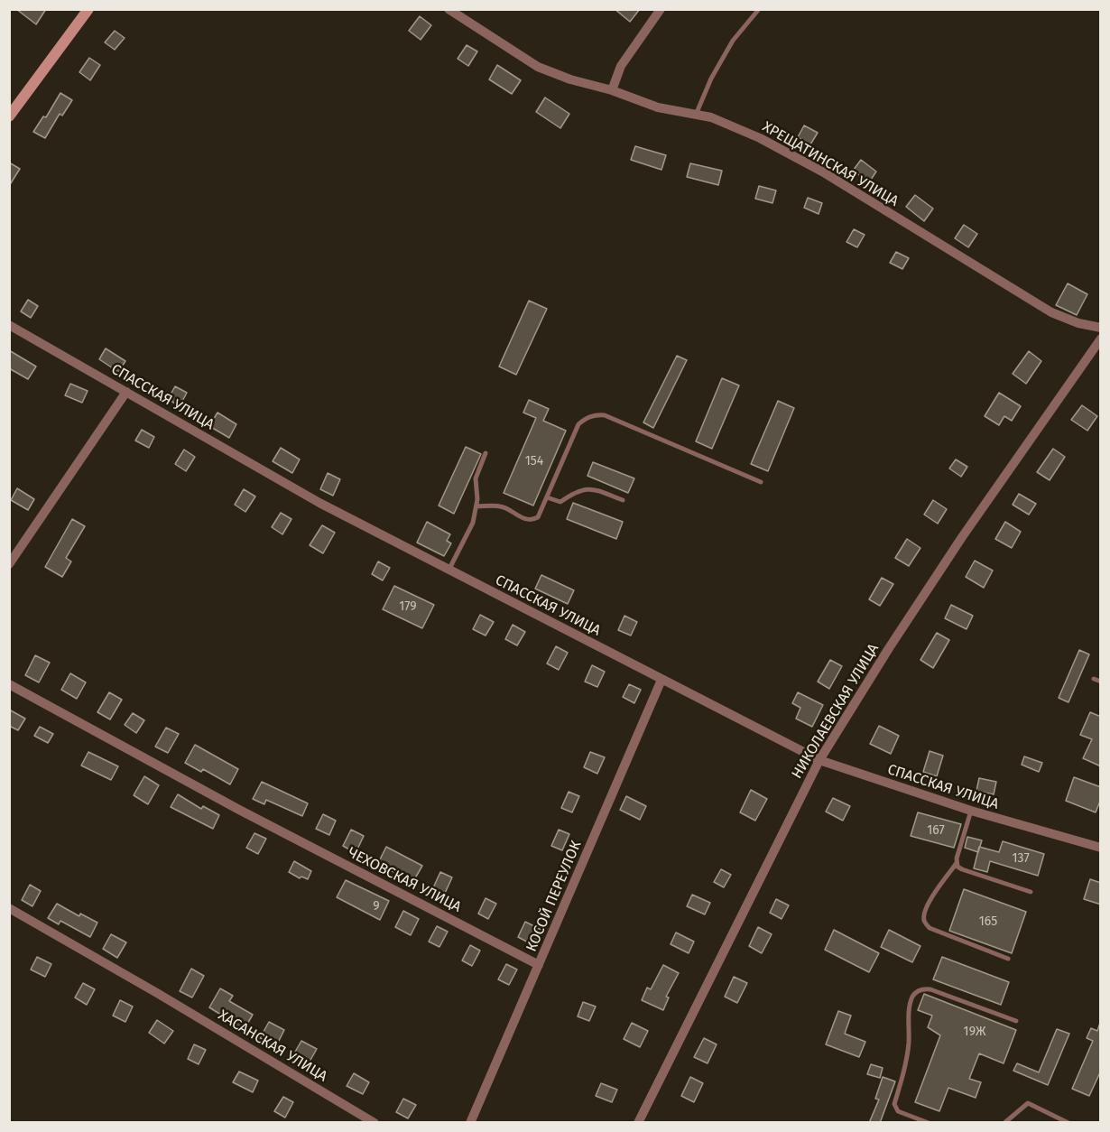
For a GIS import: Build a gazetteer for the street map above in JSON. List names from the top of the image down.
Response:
{
  "streets": {
    "street": [
      "ХРЕЩАТИНСКАЯ УЛИЦА",
      "СПАССКАЯ УЛИЦА",
      "НИКОЛАЕВСКАЯ УЛИЦА",
      "ЧЕХОВСКАЯ УЛИЦА",
      "КОСОЙ ПЕРЕУЛОК",
      "ХАСАНСКАЯ УЛИЦА"
    ]
  },
  "crossings": [
    ["СПАССКАЯ УЛИЦА", "НИКОЛАЕВСКАЯ УЛИЦА"],
    ["СПАССКАЯ УЛИЦА", "КОСОЙ ПЕРЕУЛОК"],
    ["ЧЕХОВСКАЯ УЛИЦА", "КОСОЙ ПЕРЕУЛОК"]
  ],
  "house_numbers": [
    "154",
    "179",
    "167",
    "137",
    "9",
    "165",
    "19Ж"
  ]
}
